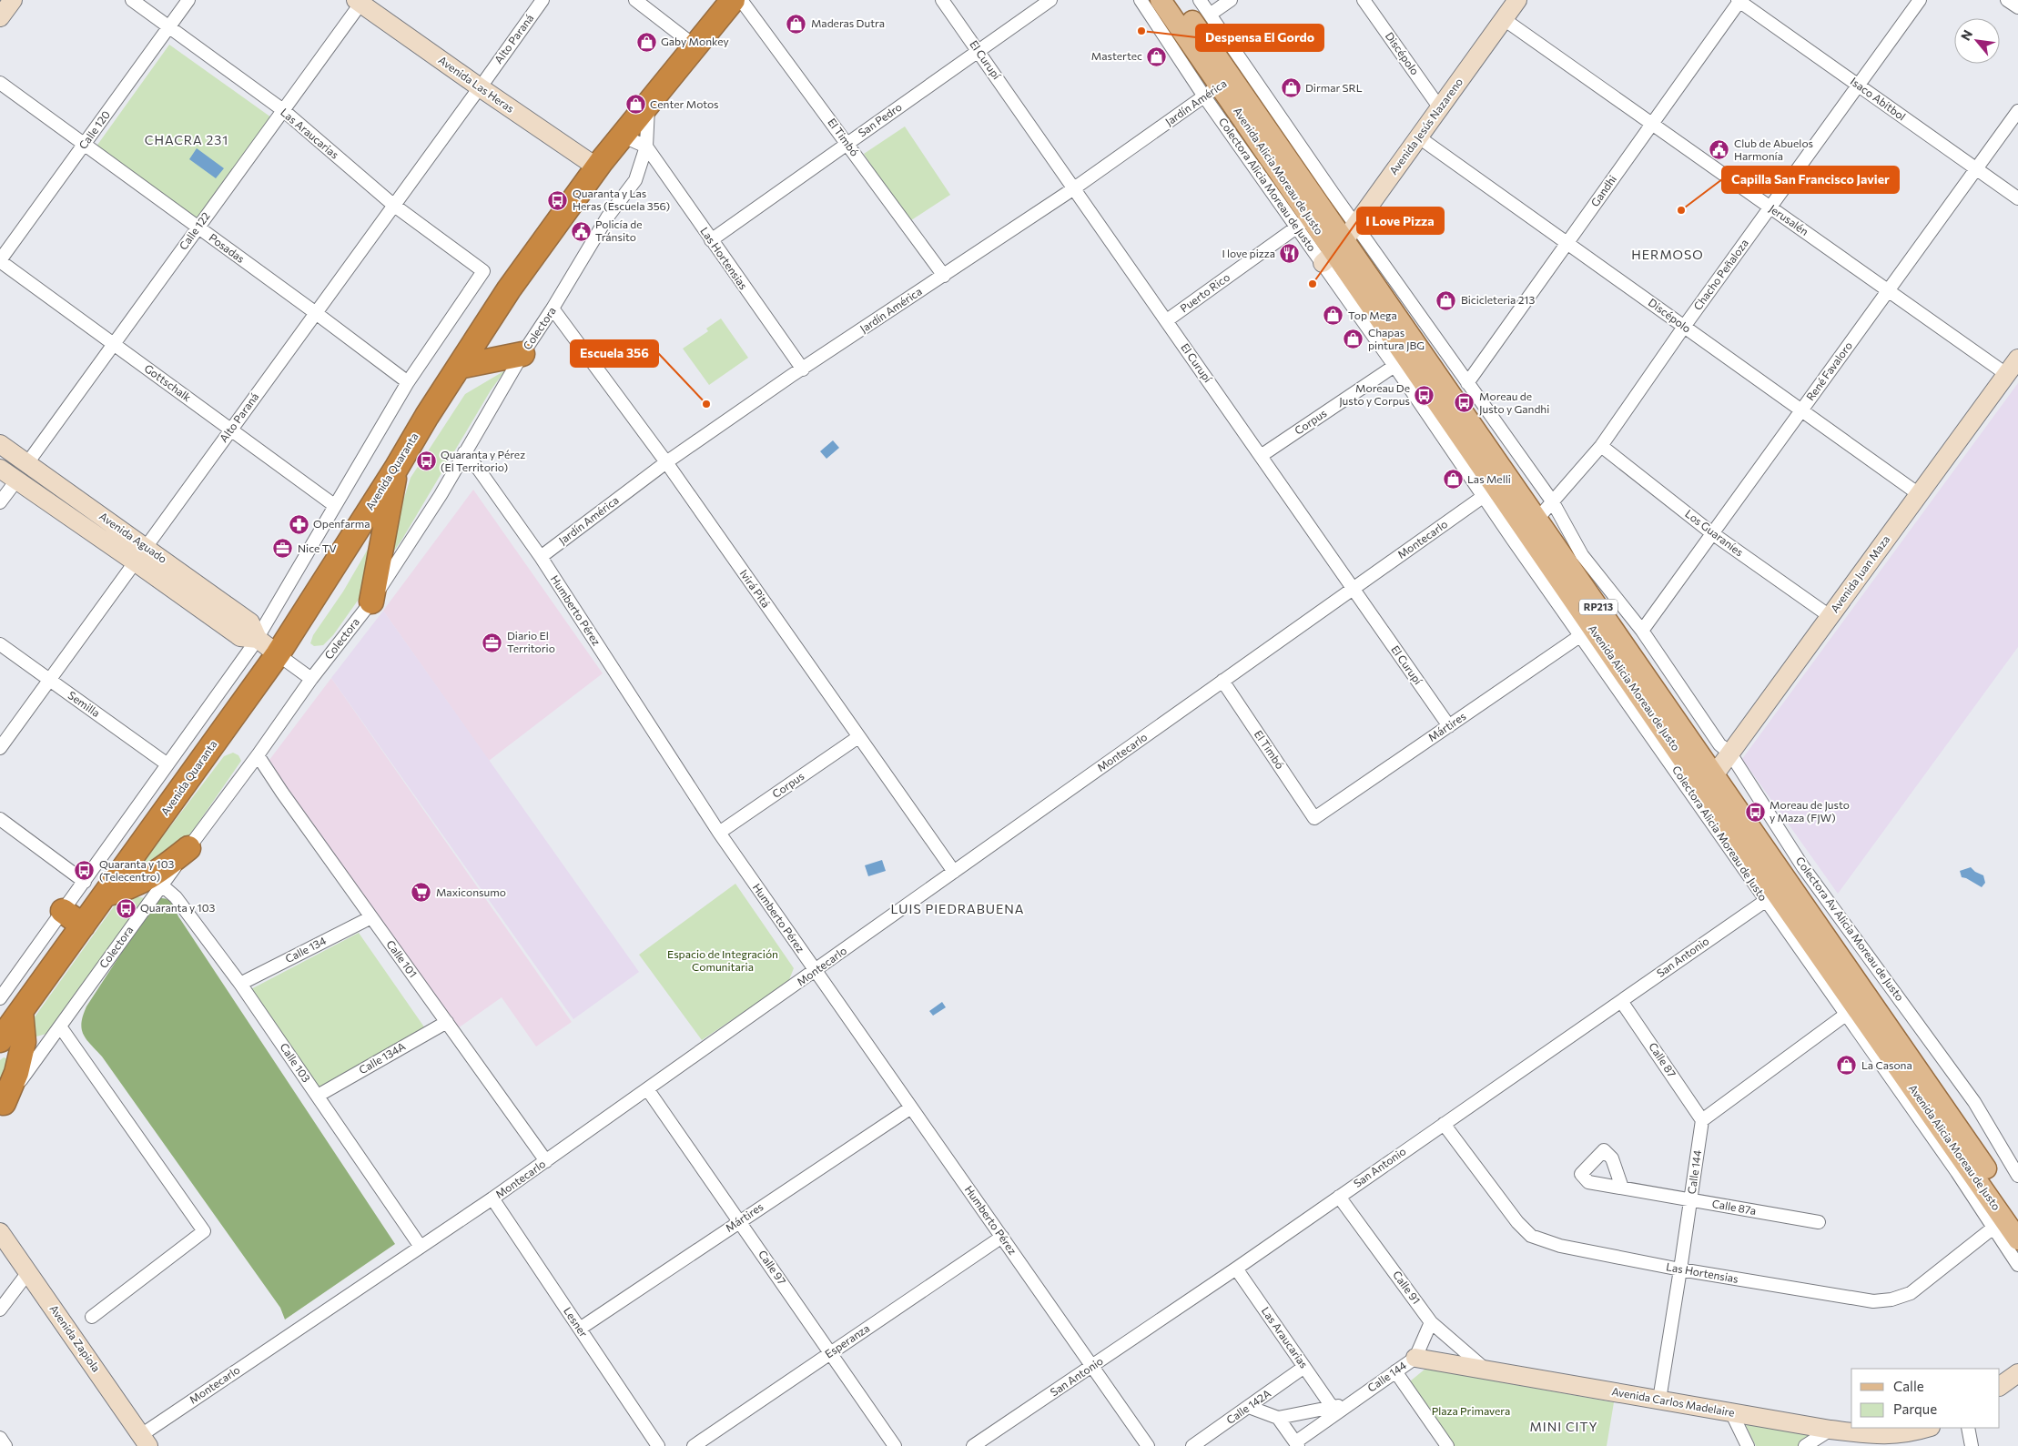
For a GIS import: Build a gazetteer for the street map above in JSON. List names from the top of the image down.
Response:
{
  "streets": {
    "highway": ["Avenida Quaranta"],
    "main road": [
      "Avenida Las Heras",
      "Avenida Jesús Nazareno",
      "Avenida Alicia Moreau de Justo",
      "Avenida Aguado",
      "Avenida Juan Maza",
      "RP213",
      "Avenida Zapiola",
      "Avenida Carlos Madelaire"
    ],
    "street": [
      "Alto Paraná",
      "Discépolo",
      "El Curupí",
      "Isaco Abitbol",
      "Jardín América",
      "San Pedro",
      "Calle 120",
      "Las Araucarias",
      "El Timbó",
      "Colectora Alicia Moreau de Justo",
      "Gandhi",
      "Jerusalén",
      "Calle 122",
      "Posadas",
      "Las Hortensias",
      "Chacho Peñaloza",
      "Puerto Rico",
      "Colectora",
      "René Favaloro",
      "Gottschalk",
      "Corpus",
      "Los Guaraníes",
      "Montecarlo",
      "Ivirá Pitá",
      "Humberto Pérez",
      "Semilla",
      "Mártires",
      "Colectora Av Alicia Moreau de Justo",
      "Calle 134",
      "San Antonio",
      "Calle 101",
      "Calle 134A",
      "Calle 87",
      "Calle 103",
      "Calle 144",
      "Calle 87a",
      "Calle 97",
      "Calle 91",
      "Lesner",
      "Esperanza",
      "Calle 142A"
    ]
  },
  "crossings": [
    ["Alto Paraná", "Avenida Las Heras"],
    ["Alto Paraná", "Las Araucarias"],
    ["Alto Paraná", "Posadas"],
    ["Alto Paraná", "Gottschalk"],
    ["Alto Paraná", "Avenida Aguado"],
    ["Alto Paraná", "Semilla"],
    ["Discépolo", "Avenida Jesús Nazareno"],
    ["Discépolo", "Gandhi"],
    ["Discépolo", "Chacho Peñaloza"],
    ["Discépolo", "René Favaloro"],
    ["Discépolo", "Avenida Juan Maza"],
    ["El Curupí", "Jardín América"],
    ["El Curupí", "San Pedro"],
    ["El Curupí", "Puerto Rico"],
    ["El Curupí", "Corpus"],
    ["El Curupí", "Montecarlo"],
    ["El Curupí", "Mártires"],
    ["Avenida Las Heras", "Calle 122"],
    ["Avenida Las Heras", "Avenida Quaranta"],
    ["Isaco Abitbol", "Gandhi"],
    ["Isaco Abitbol", "Chacho Peñaloza"],
    ["Isaco Abitbol", "René Favaloro"],
    ["Jardín América", "El Timbó"],
    ["Jardín América", "Avenida Alicia Moreau de Justo"],
    ["Jardín América", "Las Hortensias"],
    ["Jardín América", "Ivirá Pitá"],
    ["Jardín América", "Humberto Pérez"],
    ["San Pedro", "El Timbó"],
    ["San Pedro", "Las Hortensias"],
    ["Avenida Jesús Nazareno", "Avenida Alicia Moreau de Justo"],
    ["Avenida Jesús Nazareno", "Jerusalén"],
    ["Calle 120", "Las Araucarias"],
    ["Calle 120", "Posadas"],
    ["Calle 120", "Gottschalk"],
    ["Las Araucarias", "Calle 122"],
    ["Las Araucarias", "Posadas"],
    ["Las Araucarias", "San Antonio"],
    ["Las Araucarias", "Calle 144"],
    ["Las Araucarias", "Calle 142A"],
    ["El Timbó", "Montecarlo"],
    ["El Timbó", "Mártires"],
    ["Avenida Alicia Moreau de Justo", "Colectora Alicia Moreau de Justo"],
    ["Avenida Alicia Moreau de Justo", "Chacho Peñaloza"],
    ["Avenida Alicia Moreau de Justo", "Puerto Rico"],
    ["Avenida Alicia Moreau de Justo", "Corpus"],
    ["Avenida Alicia Moreau de Justo", "Montecarlo"],
    ["Avenida Alicia Moreau de Justo", "Avenida Juan Maza"],
    ["Avenida Alicia Moreau de Justo", "San Antonio"],
    ["Colectora Alicia Moreau de Justo", "Las Hortensias"],
    ["Colectora Alicia Moreau de Justo", "Chacho Peñaloza"],
    ["Colectora Alicia Moreau de Justo", "Mártires"],
    ["Colectora Alicia Moreau de Justo", "San Antonio"],
    ["Gandhi", "Jerusalén"],
    ["Jerusalén", "Chacho Peñaloza"],
    ["Jerusalén", "René Favaloro"],
    ["Jerusalén", "Avenida Juan Maza"],
    ["Calle 122", "Posadas"],
    ["Calle 122", "Gottschalk"],
    ["Calle 122", "Avenida Aguado"],
    ["Las Hortensias", "Colectora"],
    ["Las Hortensias", "San Antonio"],
    ["Las Hortensias", "Calle 144"],
    ["Chacho Peñaloza", "Los Guaraníes"],
    ["Colectora", "Ivirá Pitá"],
    ["Colectora", "Humberto Pérez"],
    ["Colectora", "Calle 101"],
    ["Colectora", "Calle 103"],
    ["René Favaloro", "Los Guaraníes"],
    ["Corpus", "Ivirá Pitá"],
    ["Corpus", "Humberto Pérez"],
    ["Avenida Quaranta", "Avenida Aguado"],
    ["Los Guaraníes", "Avenida Juan Maza"],
    ["Montecarlo", "Ivirá Pitá"],
    ["Montecarlo", "Humberto Pérez"],
    ["Montecarlo", "Calle 101"],
    ["Montecarlo", "Calle 103"],
    ["Montecarlo", "Calle 97"],
    ["Montecarlo", "Lesner"],
    ["Montecarlo", "Avenida Zapiola"],
    ["Avenida Juan Maza", "Colectora Av Alicia Moreau de Justo"],
    ["Humberto Pérez", "Mártires"],
    ["Humberto Pérez", "San Antonio"],
    ["Humberto Pérez", "Esperanza"],
    ["Mártires", "Calle 97"],
    ["Mártires", "Lesner"],
    ["Calle 134", "Calle 101"],
    ["Calle 134", "Calle 103"],
    ["San Antonio", "Calle 87"],
    ["San Antonio", "Calle 91"],
    ["Calle 101", "Calle 134A"],
    ["Calle 134A", "Calle 103"],
    ["Calle 87", "Calle 144"],
    ["Calle 144", "Calle 87a"],
    ["Calle 144", "Calle 91"],
    ["Calle 144", "Avenida Carlos Madelaire"],
    ["Calle 97", "Esperanza"],
    ["Calle 91", "Avenida Carlos Madelaire"]
  ],
  "districts": [
    "CHACRA 231",
    "HERMOSO",
    "LUIS PIEDRABUENA",
    "MINI CITY"
  ],
  "parks": ["Espacio de Integración Comunitaria", "Plaza Primavera"],
  "places": {
    "shop": [
      "Maderas Dutra",
      "Gaby Monkey",
      "Mastertec",
      "Dirmar SRL",
      "Center Motos",
      "Bicicleteria 213",
      "Top Mega",
      "Chapas pintura JBG",
      "Las Melli",
      "La Casona"
    ],
    "other": [
      "Despensa El Gordo",
      "Capilla San Francisco Javier",
      "I Love Pizza",
      "Escuela 356"
    ],
    "public building": ["Club de Abuelos Harmonía", "Policía de Tránsito"],
    "bus stop": [
      "Quaranta y Las Heras (Escuela 356)",
      "Moreau De Justo y Corpus",
      "Moreau de Justo y Gandhi",
      "Quaranta y Pérez (El Territorio)",
      "Moreau de Justo y Maza (FJW)",
      "Quaranta y 103 (Telecentro)",
      "Quaranta y 103"
    ],
    "restaurant": ["I love pizza"],
    "pharmacy": ["Openfarma"],
    "office": ["Nice TV", "Diario El Territorio"],
    "supermarket": ["Maxiconsumo"]
  },
  "legend": ["Calle", "Parque"],
  "north": "top left"
}
